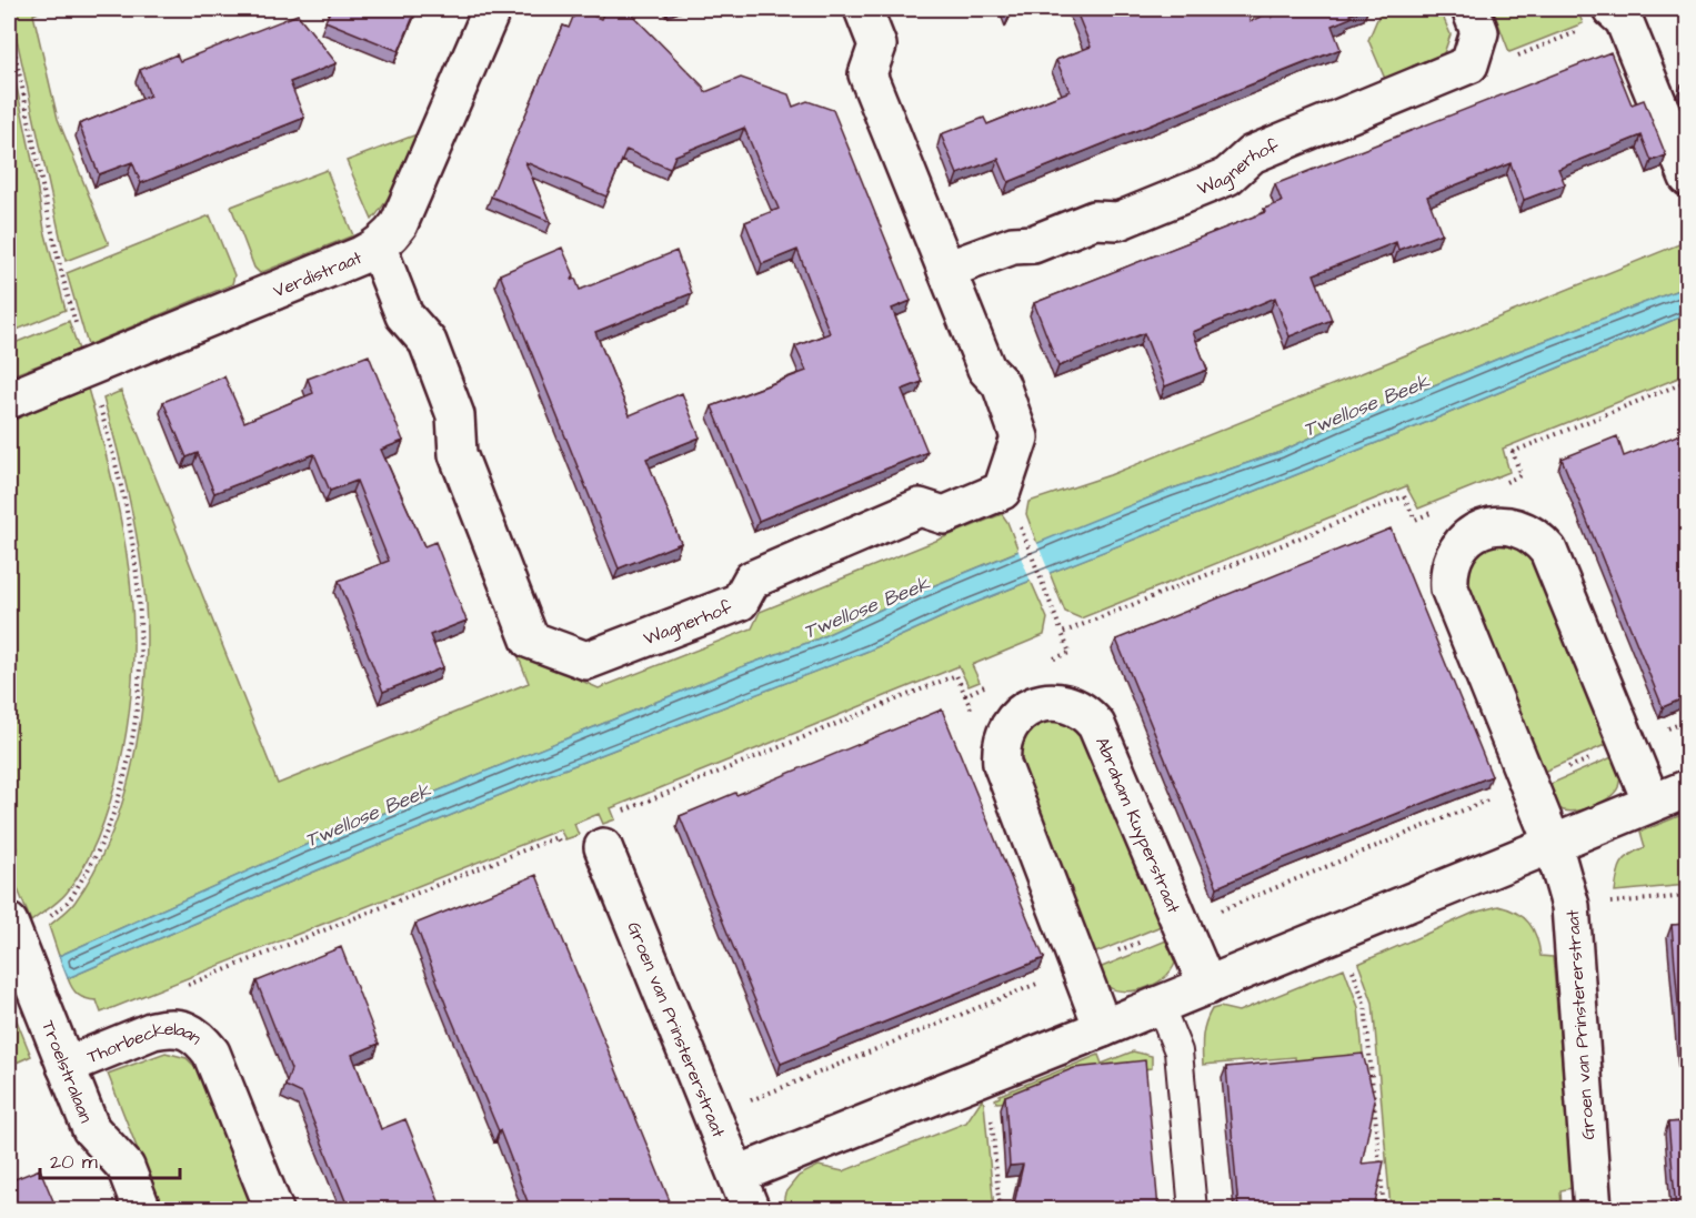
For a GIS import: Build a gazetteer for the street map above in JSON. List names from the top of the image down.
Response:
{
  "streets": {
    "street": [
      "Wagnerhof",
      "Verdistraat",
      "Abraham Kuyperstraat",
      "Groen van Prinstererstraat",
      "Thorbeckelaan",
      "Troelstralaan"
    ]
  },
  "crossings": [
    ["Wagnerhof", "Verdistraat"],
    ["Thorbeckelaan", "Troelstralaan"]
  ],
  "water": ["Twellose Beek"],
  "scale_bar": "20 m"
}
